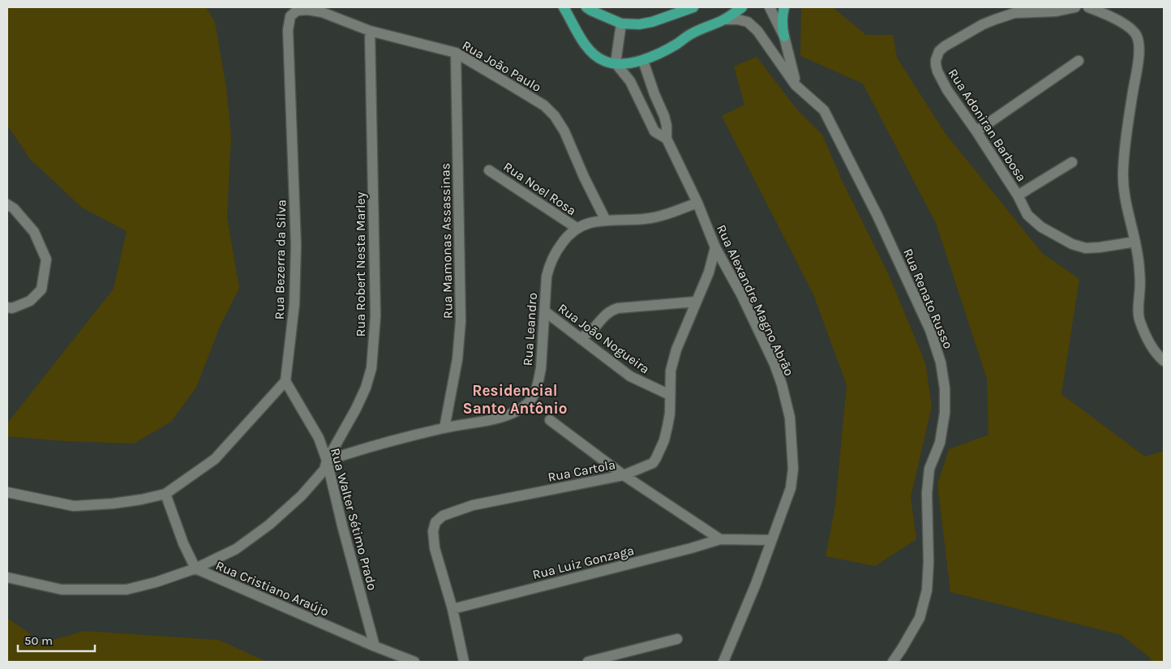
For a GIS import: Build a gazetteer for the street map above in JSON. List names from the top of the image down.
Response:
{
  "streets": {
    "street": [
      "Rua João Paulo",
      "Rua Adoniran Barbosa",
      "Rua Noel Rosa",
      "Rua Mamonas Assassinas",
      "Rua Bezerra da Silva",
      "Rua Robert Nesta Marley",
      "Rua Renato Russo",
      "Rua Alexandre Magno Abrão",
      "Rua Leandro",
      "Rua João Nogueira",
      "Rua Cartola",
      "Rua Walter Sétimo Prado",
      "Rua Luiz Gonzaga",
      "Rua Cristiano Araújo"
    ]
  },
  "crossings": [
    ["Rua João Paulo", "Rua Mamonas Assassinas"],
    ["Rua João Paulo", "Rua Bezerra da Silva"],
    ["Rua João Paulo", "Rua Robert Nesta Marley"],
    ["Rua João Paulo", "Rua Leandro"],
    ["Rua Noel Rosa", "Rua Leandro"],
    ["Rua Mamonas Assassinas", "Rua Leandro"],
    ["Rua Bezerra da Silva", "Rua Walter Sétimo Prado"],
    ["Rua Robert Nesta Marley", "Rua Leandro"],
    ["Rua Robert Nesta Marley", "Rua Walter Sétimo Prado"],
    ["Rua Robert Nesta Marley", "Rua Cristiano Araújo"],
    ["Rua Alexandre Magno Abrão", "Rua Leandro"],
    ["Rua Alexandre Magno Abrão", "Rua Cartola"],
    ["Rua Leandro", "Rua João Nogueira"],
    ["Rua Leandro", "Rua Walter Sétimo Prado"],
    ["Rua João Nogueira", "Rua Cartola"],
    ["Rua Cartola", "Rua Luiz Gonzaga"],
    ["Rua Walter Sétimo Prado", "Rua Cristiano Araújo"]
  ],
  "districts": ["Residencial Santo Antônio"],
  "scale_bar": "50 m"
}
